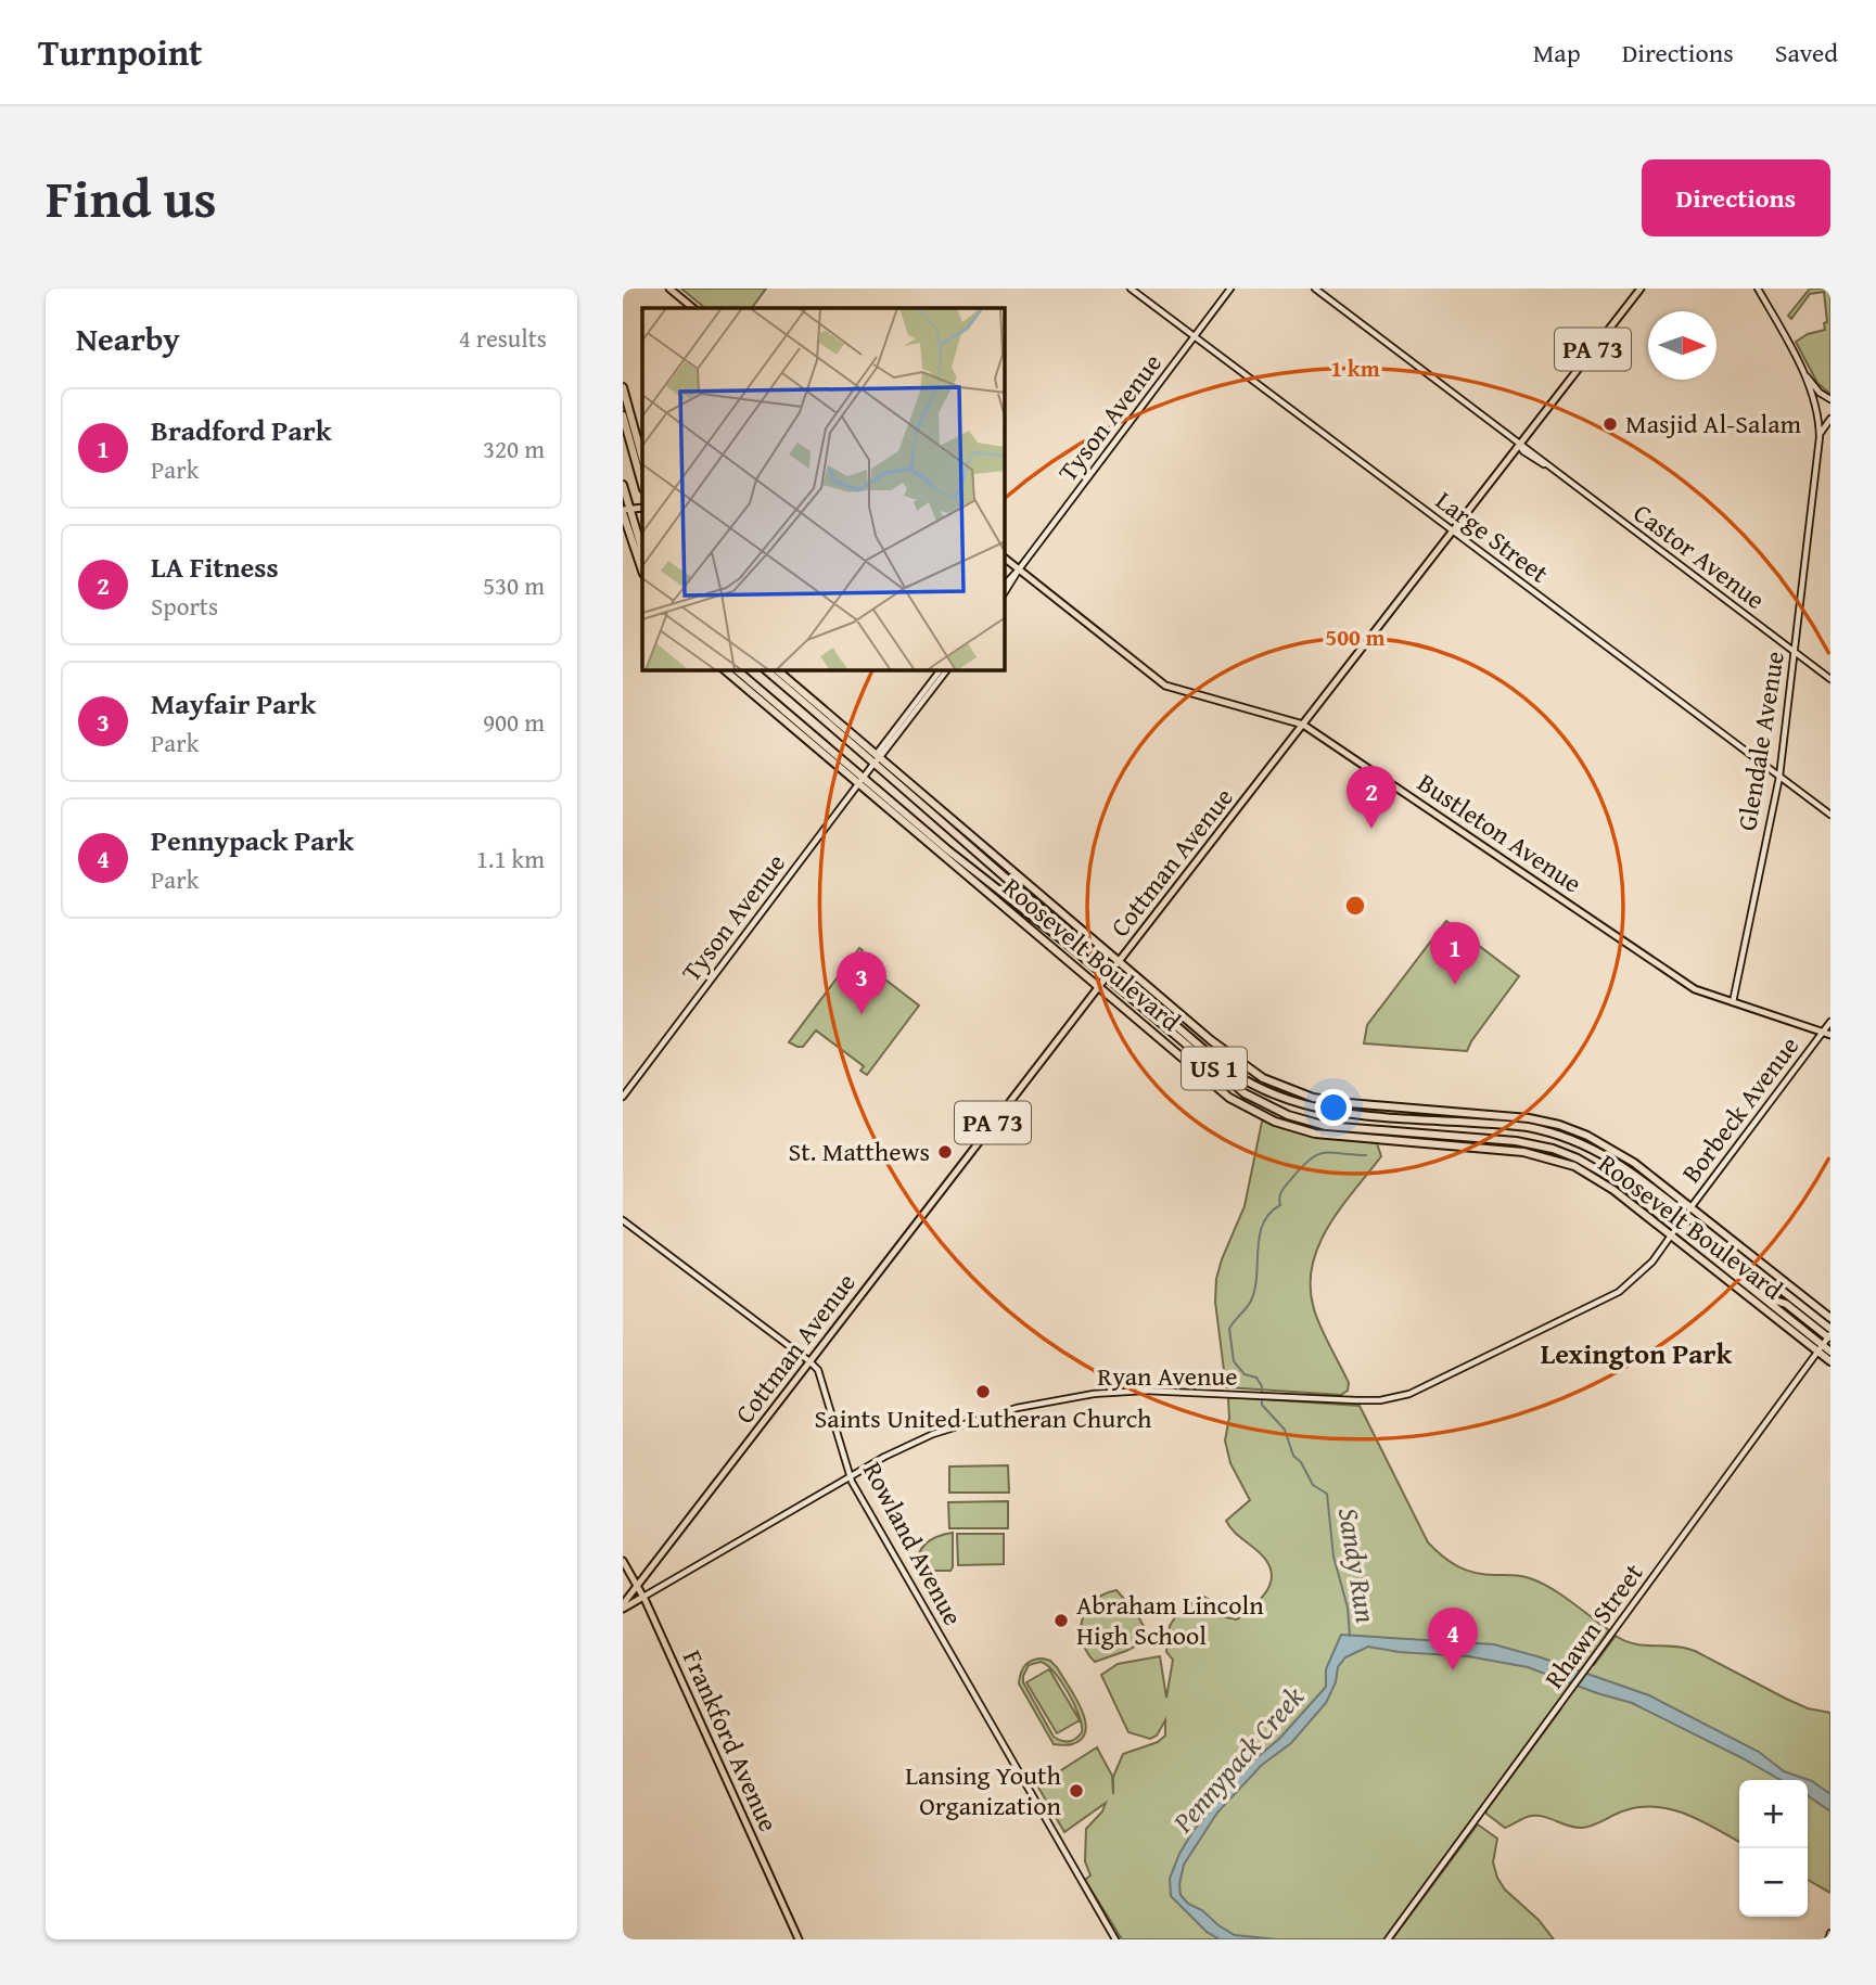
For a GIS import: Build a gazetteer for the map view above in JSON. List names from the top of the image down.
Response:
{
  "streets": {
    "highway": ["Roosevelt Boulevard", "US 1"],
    "main road": [
      "PA 73",
      "Bustleton Avenue",
      "Cottman Avenue",
      "Frankford Avenue"
    ],
    "street": [
      "Tyson Avenue",
      "Large Street",
      "Castor Avenue",
      "Glendale Avenue",
      "Borbeck Avenue",
      "Ryan Avenue",
      "Rowland Avenue",
      "Rhawn Street"
    ]
  },
  "crossings": [
    ["Tyson Avenue", "Large Street"],
    ["Tyson Avenue", "Bustleton Avenue"],
    ["Tyson Avenue", "Roosevelt Boulevard"],
    ["Large Street", "Glendale Avenue"],
    ["Large Street", "Cottman Avenue"],
    ["Castor Avenue", "Glendale Avenue"],
    ["Castor Avenue", "Cottman Avenue"],
    ["Glendale Avenue", "Bustleton Avenue"],
    ["Bustleton Avenue", "Cottman Avenue"],
    ["Bustleton Avenue", "Borbeck Avenue"],
    ["Cottman Avenue", "Roosevelt Boulevard"],
    ["Cottman Avenue", "Rowland Avenue"],
    ["Cottman Avenue", "Frankford Avenue"],
    ["Roosevelt Boulevard", "Borbeck Avenue"],
    ["Roosevelt Boulevard", "Ryan Avenue"],
    ["Roosevelt Boulevard", "Rhawn Street"],
    ["Borbeck Avenue", "Ryan Avenue"],
    ["Ryan Avenue", "Rowland Avenue"],
    ["Ryan Avenue", "Frankford Avenue"]
  ],
  "districts": ["Lexington Park"],
  "water": ["Sandy Run", "Pennypack Creek"],
  "places": [
    "Masjid Al-Salam",
    "St. Matthews",
    "Saints United Lutheran Church",
    "Abraham Lincoln High School",
    "Lansing Youth Organization"
  ],
  "north": "right",
  "page": {
    "header": "Turnpoint",
    "nav": ["Map", "Directions", "Saved"],
    "title": "Find us",
    "buttons": "Directions",
    "heading": ["Nearby", "4 results"],
    "list": [
      {
        "mark": "1",
        "name": "Bradford Park",
        "note": "Park",
        "value": "320 m"
      },
      {
        "mark": "2",
        "name": "LA Fitness",
        "note": "Sports",
        "value": "530 m"
      },
      {
        "mark": "3",
        "name": "Mayfair Park",
        "note": "Park",
        "value": "900 m"
      },
      {
        "mark": "4",
        "name": "Pennypack Park",
        "note": "Park",
        "value": "1.1 km"
      }
    ],
    "pins": [
      "2",
      "1",
      "3",
      "4"
    ],
    "map_buttons": ["+", "−"]
  },
  "rings": ["1 km", "500 m"]
}
